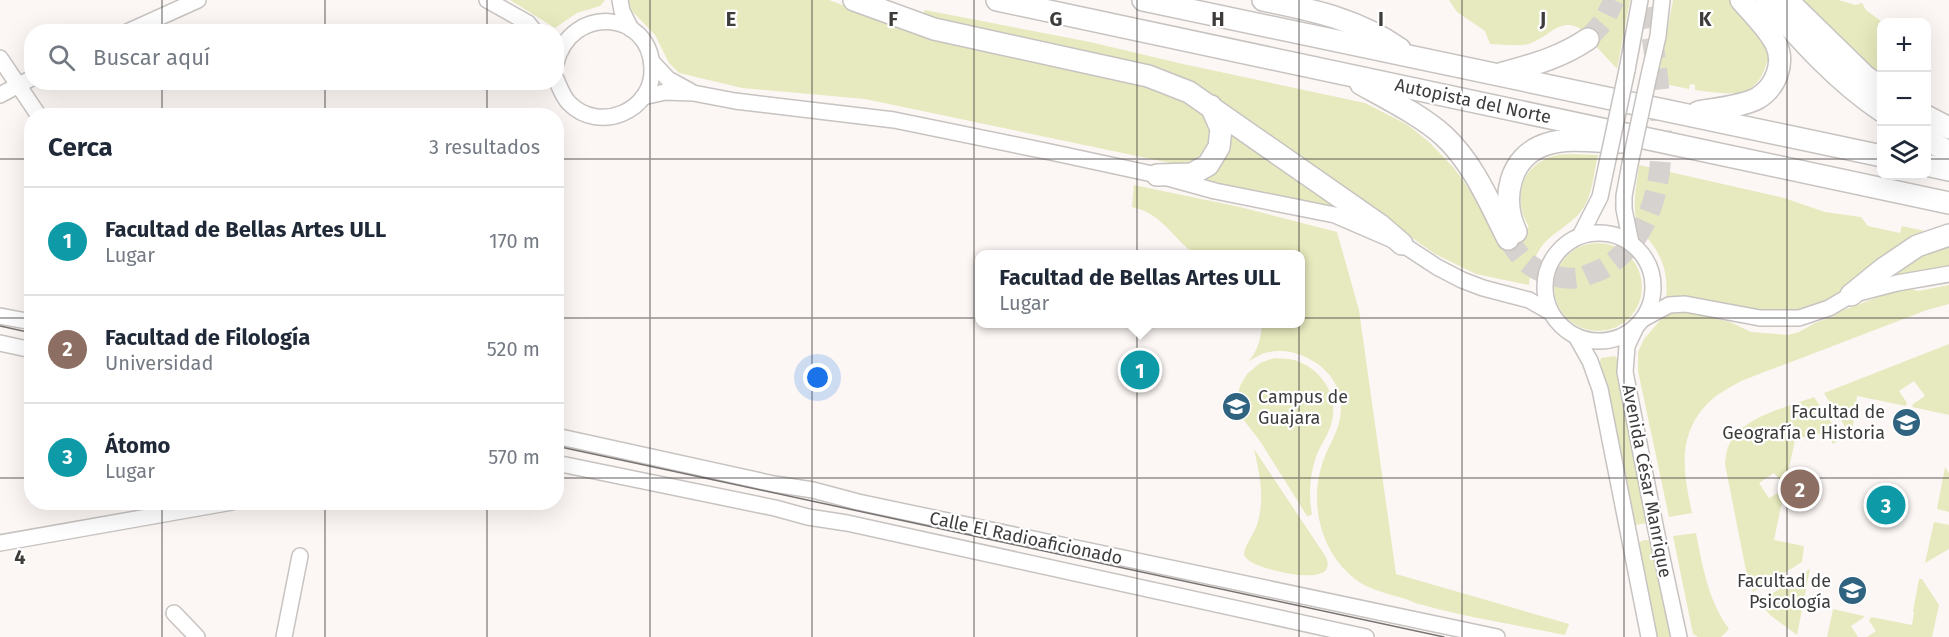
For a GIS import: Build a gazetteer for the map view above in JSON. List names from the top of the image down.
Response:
{
  "streets": {
    "highway": ["Autopista del Norte"],
    "street": ["Avenida César Manrique", "Calle El Radioaficionado"]
  },
  "places": {
    "school or university": ["Campus de Guajara", "Facultad de Geografía e Historia", "Facultad de Psicología"]
  },
  "page": {
    "map_buttons": ["+", "−"],
    "search": "Buscar aquí",
    "heading": ["Cerca", "3 resultados"],
    "list": [
      {
        "mark": "1",
        "name": "Facultad de Bellas Artes ULL",
        "note": "Lugar",
        "value": "170 m"
      },
      {
        "mark": "2",
        "name": "Facultad de Filología",
        "note": "Universidad",
        "value": "520 m"
      },
      {
        "mark": "3",
        "name": "Átomo",
        "note": "Lugar",
        "value": "570 m"
      }
    ],
    "popup": ["Facultad de Bellas Artes ULL", "Lugar"],
    "pins": ["1", "2", "3"]
  },
  "grid": {
    "columns": [
      "E",
      "F",
      "G",
      "H",
      "I",
      "J",
      "K"
    ],
    "rows": ["4"]
  }
}
